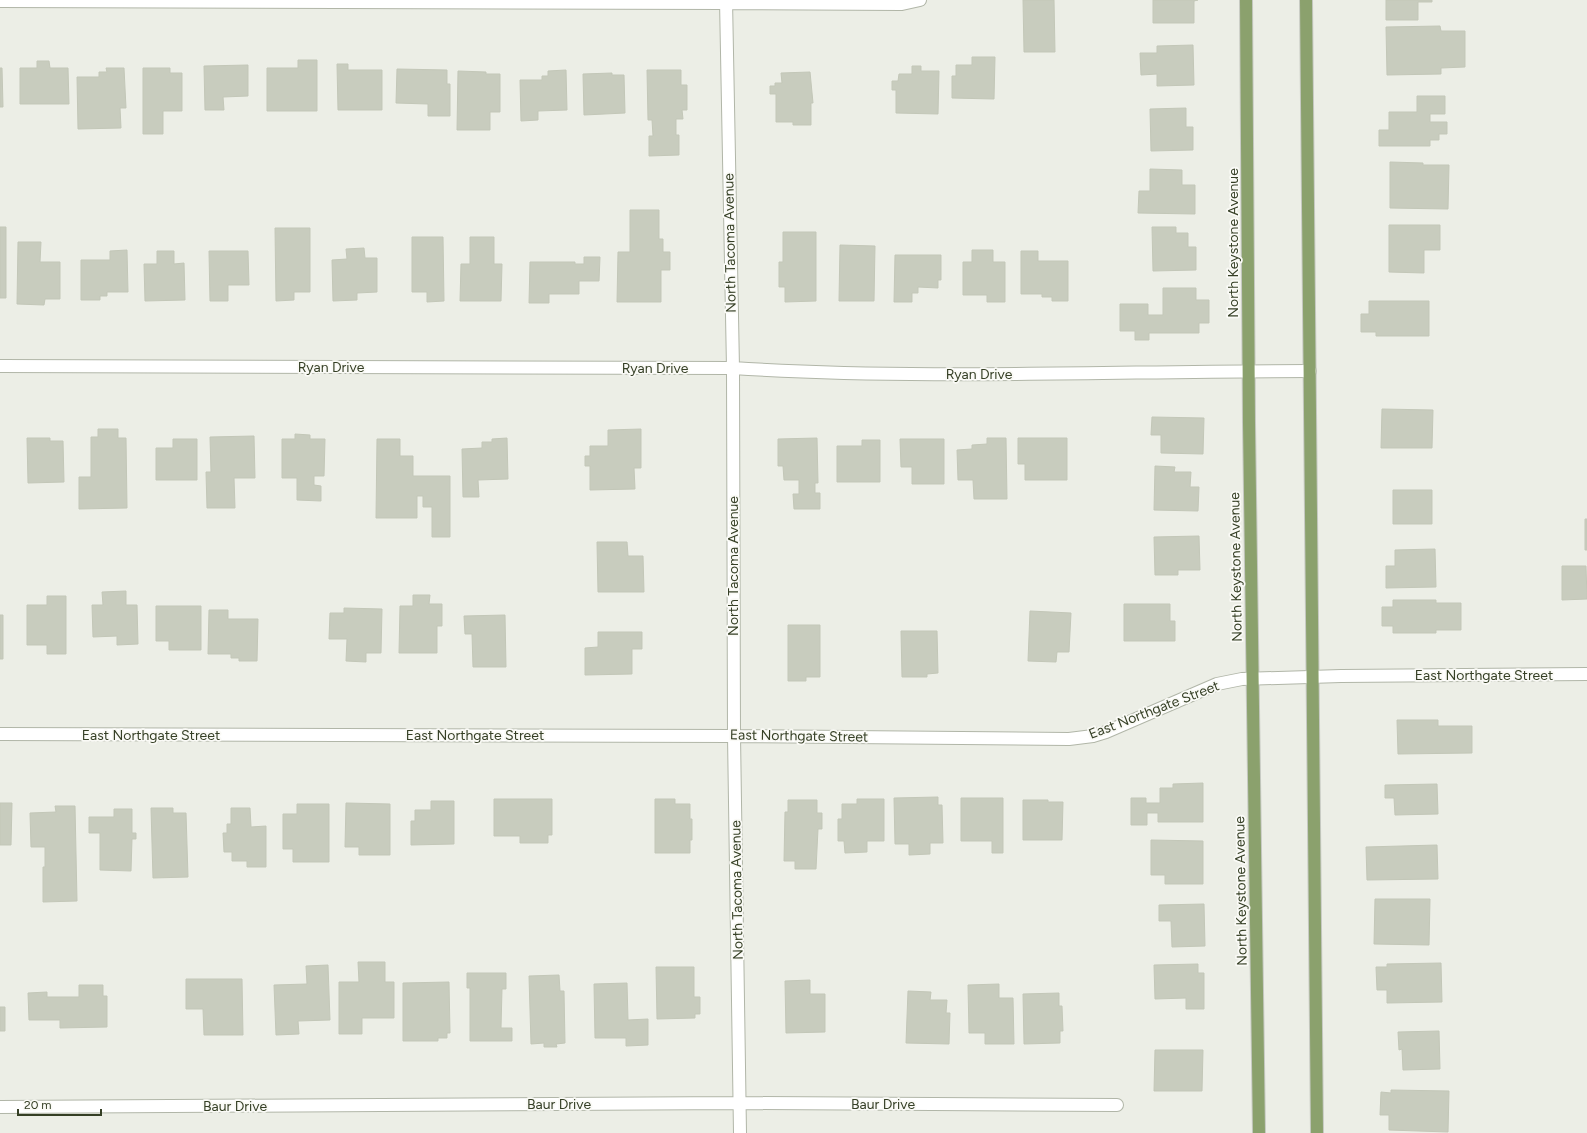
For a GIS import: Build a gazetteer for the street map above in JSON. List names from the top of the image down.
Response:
{
  "streets": {
    "main road": ["North Keystone Avenue"],
    "street": [
      "North Tacoma Avenue",
      "Ryan Drive",
      "East Northgate Street",
      "Baur Drive"
    ]
  },
  "crossings": [
    ["North Tacoma Avenue", "Ryan Drive"],
    ["North Tacoma Avenue", "East Northgate Street"],
    ["North Tacoma Avenue", "Baur Drive"],
    ["North Keystone Avenue", "Ryan Drive"],
    ["North Keystone Avenue", "East Northgate Street"]
  ],
  "scale_bar": "20 m"
}
